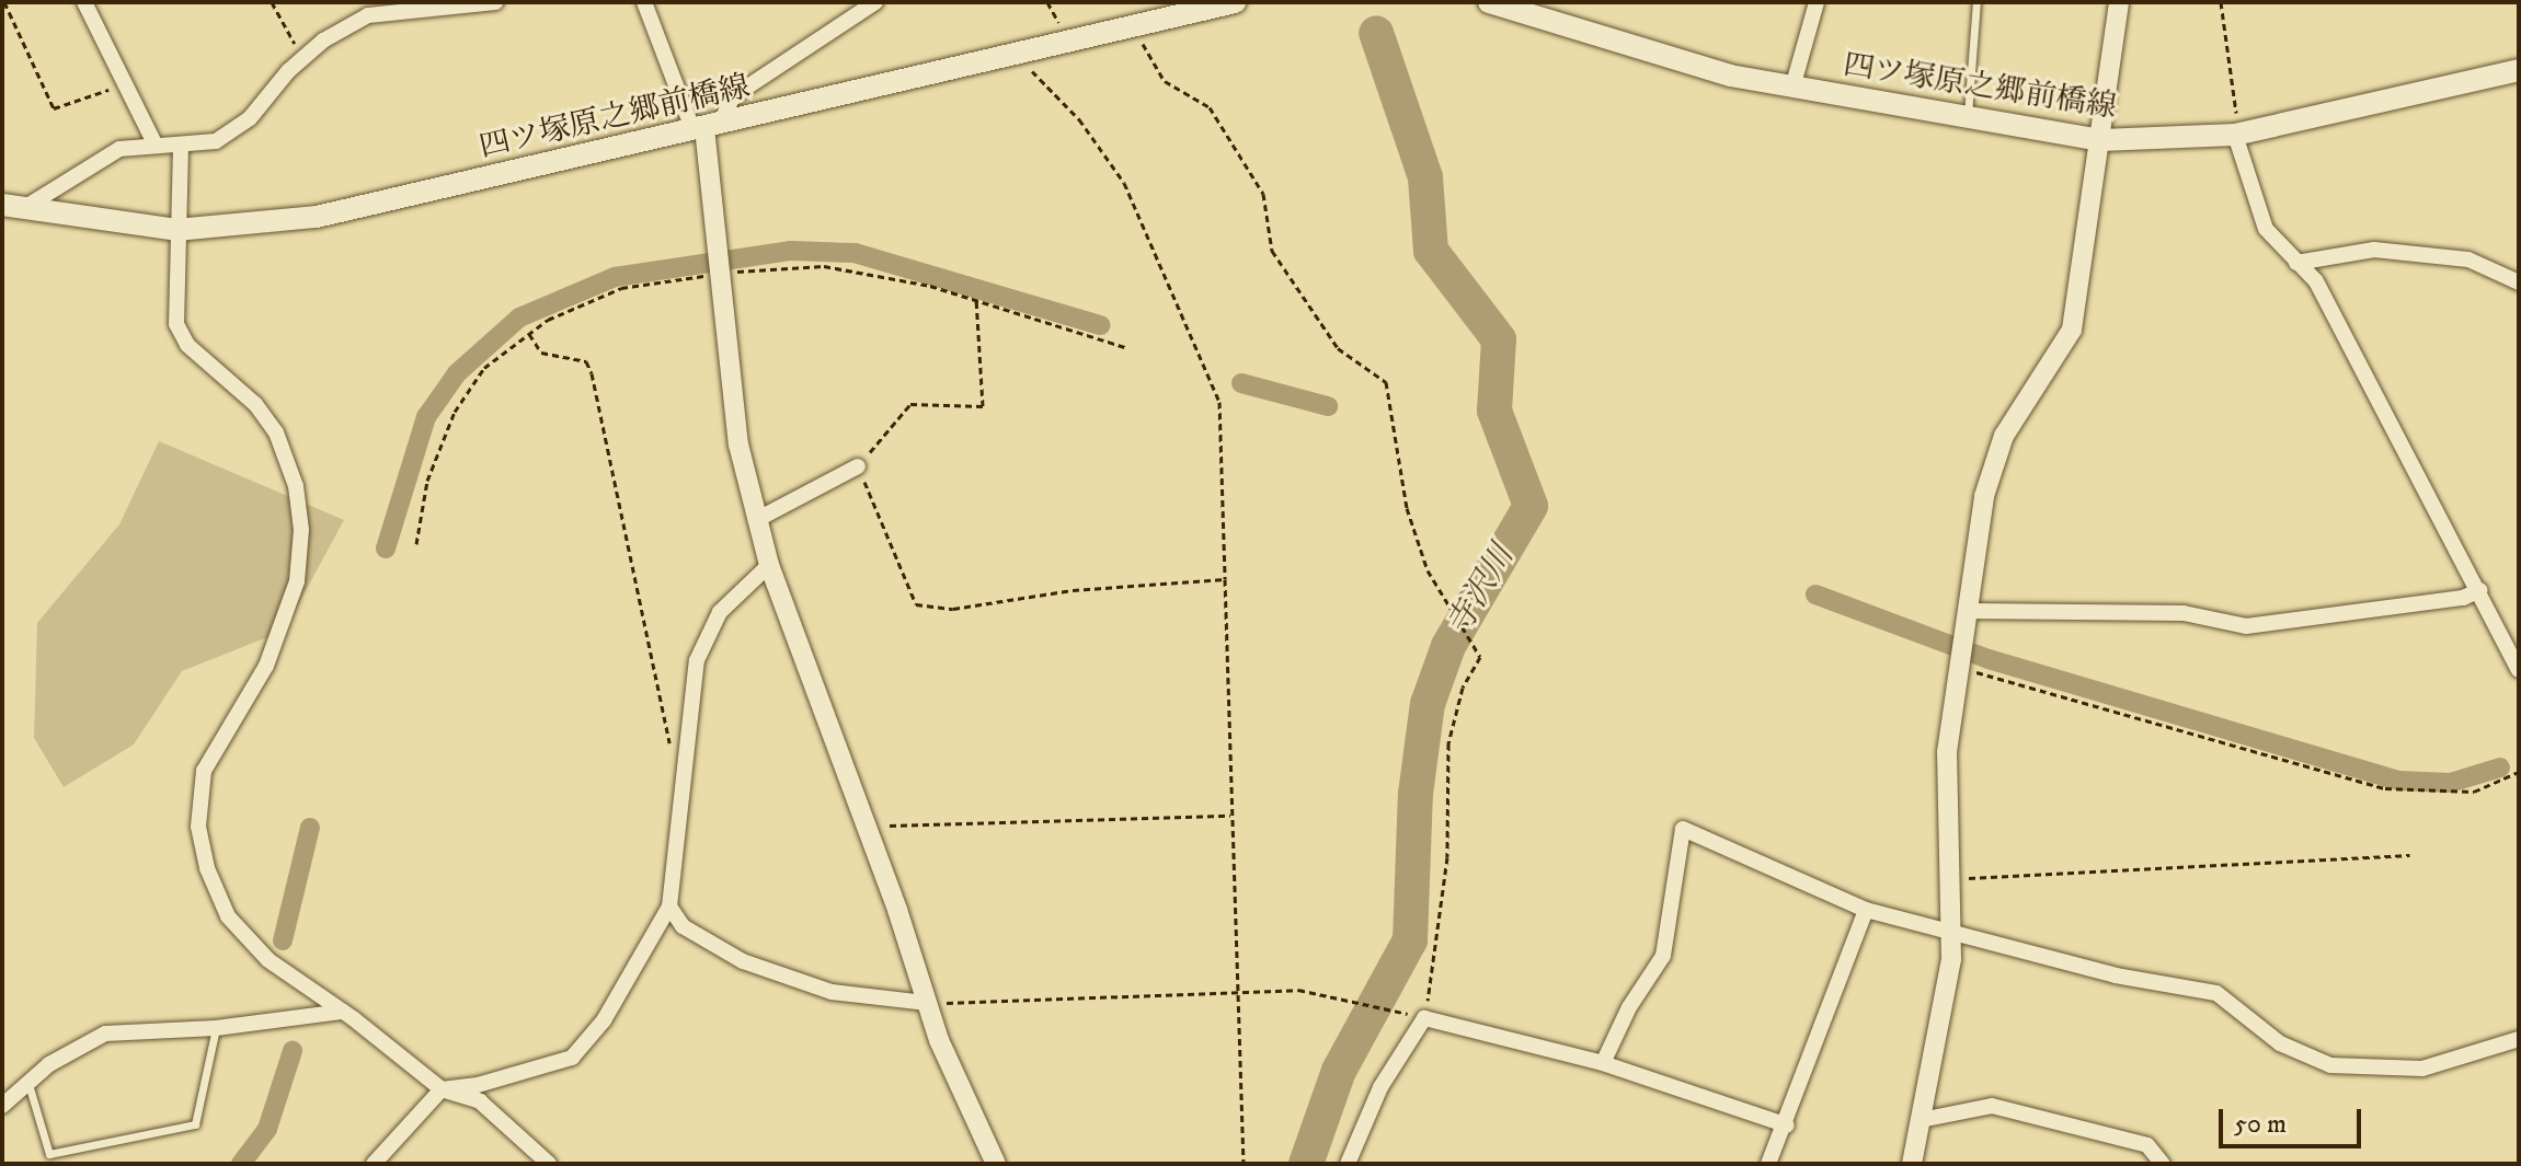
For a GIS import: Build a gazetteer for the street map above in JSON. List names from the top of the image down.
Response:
{
  "streets": {
    "main road": ["四ツ塚原之郷前橋線"]
  },
  "water": ["寺沢川"],
  "scale_bar": "50 m"
}
